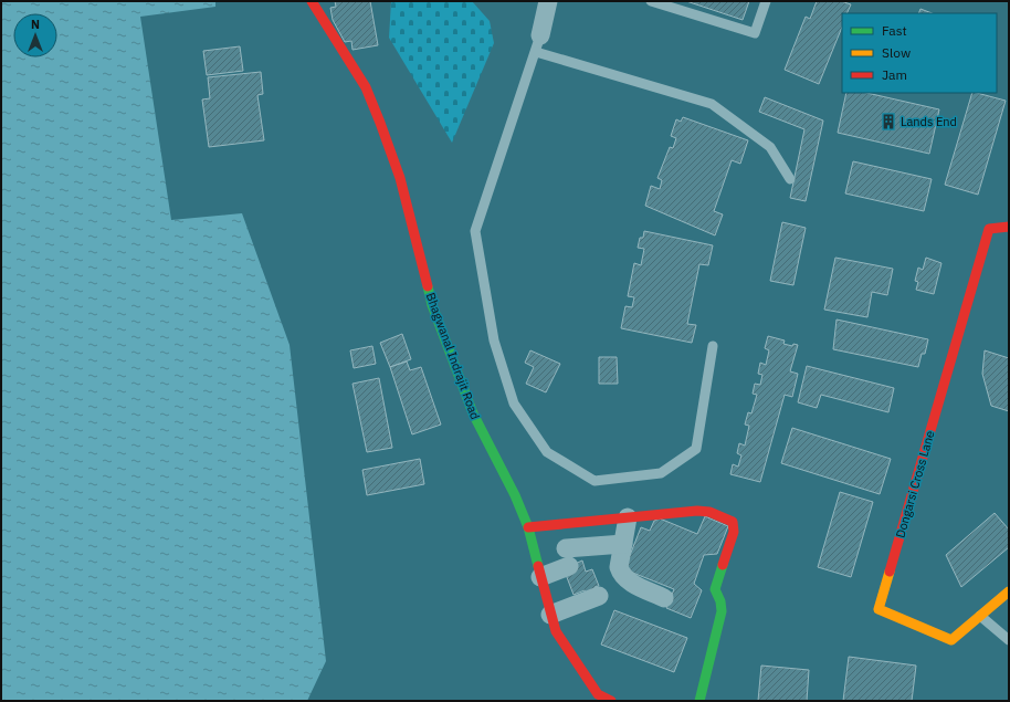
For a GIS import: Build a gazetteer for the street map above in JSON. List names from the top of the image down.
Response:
{
  "streets": {
    "street": ["Bhagwanal Indrajit Road", "Dongarsi Cross Lane"]
  },
  "places": {
    "building": ["Lands End"]
  },
  "legend": ["Fast", "Slow", "Jam"],
  "north": "top"
}
